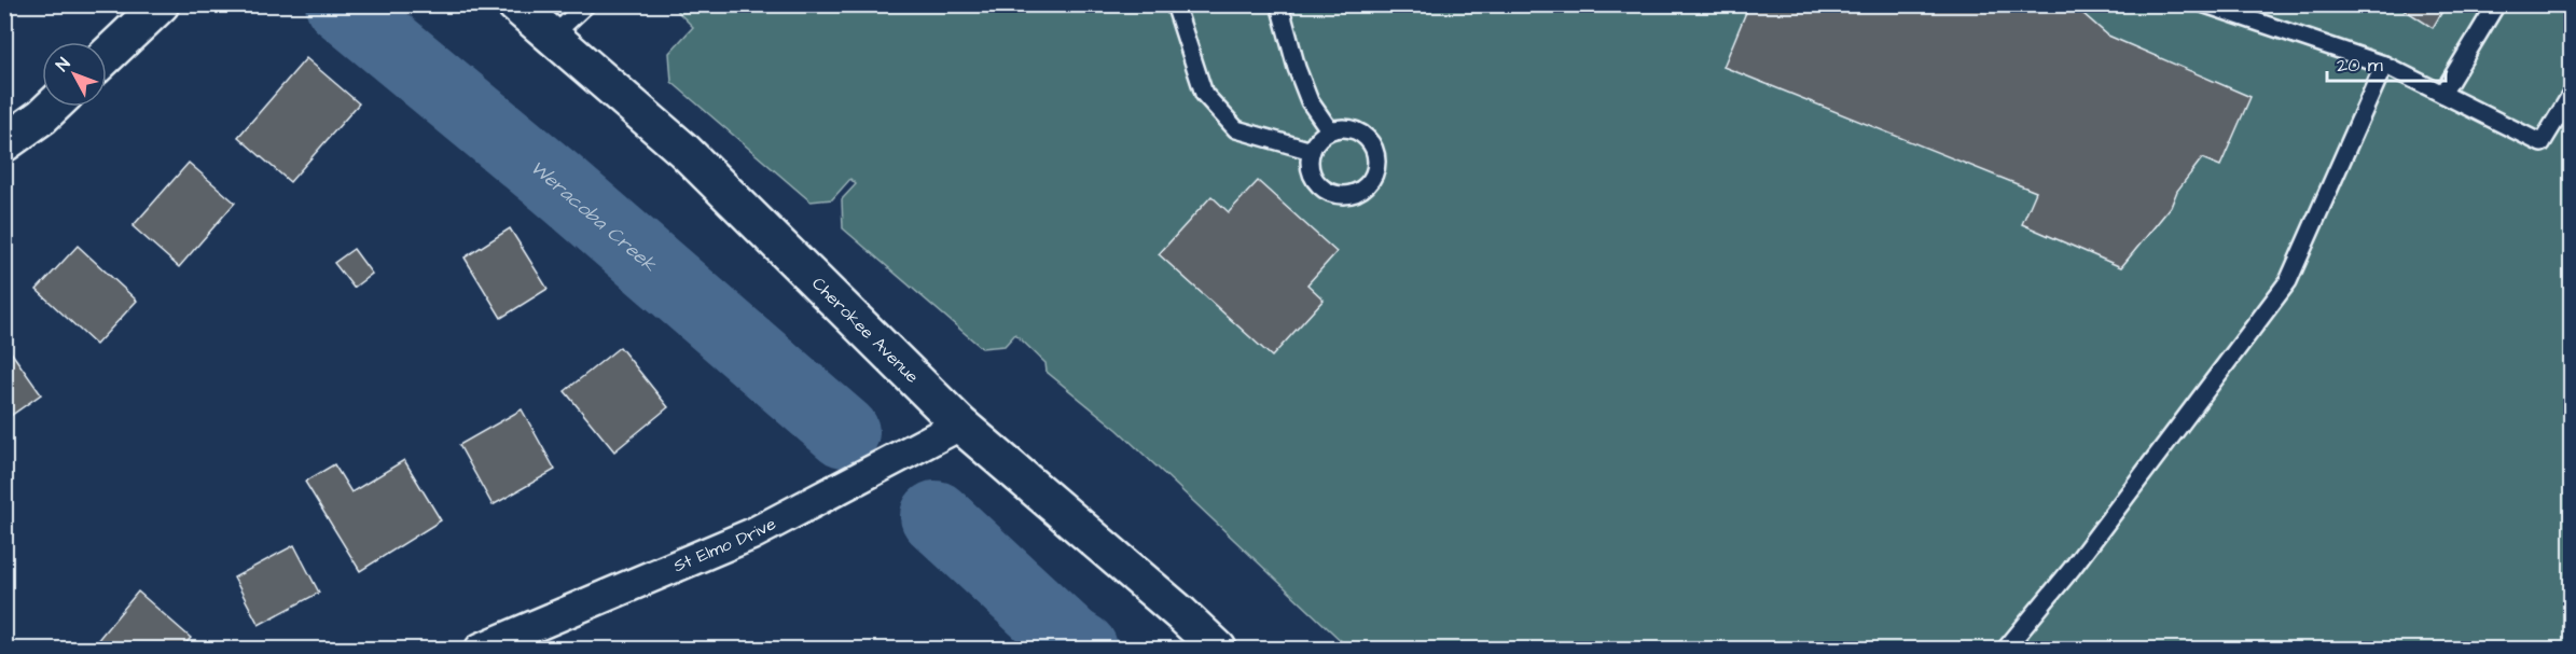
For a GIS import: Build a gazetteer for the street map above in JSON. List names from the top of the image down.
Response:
{
  "streets": {
    "street": ["Cherokee Avenue", "St Elmo Drive"]
  },
  "crossings": [
    ["Cherokee Avenue", "St Elmo Drive"]
  ],
  "water": ["Weracoba Creek"],
  "scale_bar": "20 m",
  "north": "top left"
}
